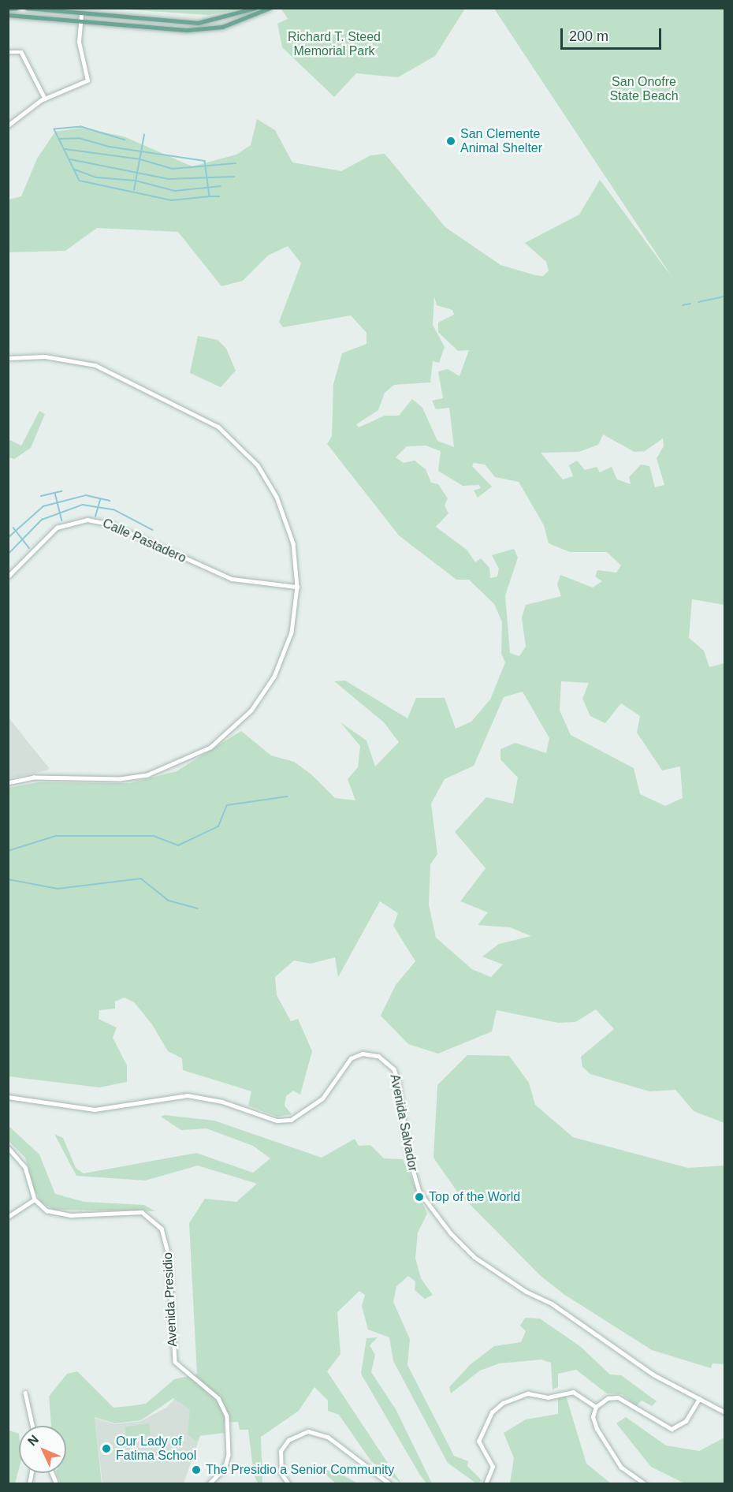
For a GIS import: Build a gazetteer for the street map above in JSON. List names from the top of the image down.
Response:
{
  "streets": {
    "street": ["Calle Pastadero", "Avenida Salvador", "Avenida Presidio"]
  },
  "parks": ["Richard T. Steed Memorial Park", "San Onofre State Beach"],
  "places": [
    "San Clemente Animal Shelter",
    "Top of the World",
    "Our Lady of Fatima School",
    "The Presidio a Senior Community"
  ],
  "scale_bar": "200 m",
  "north": "top left"
}
